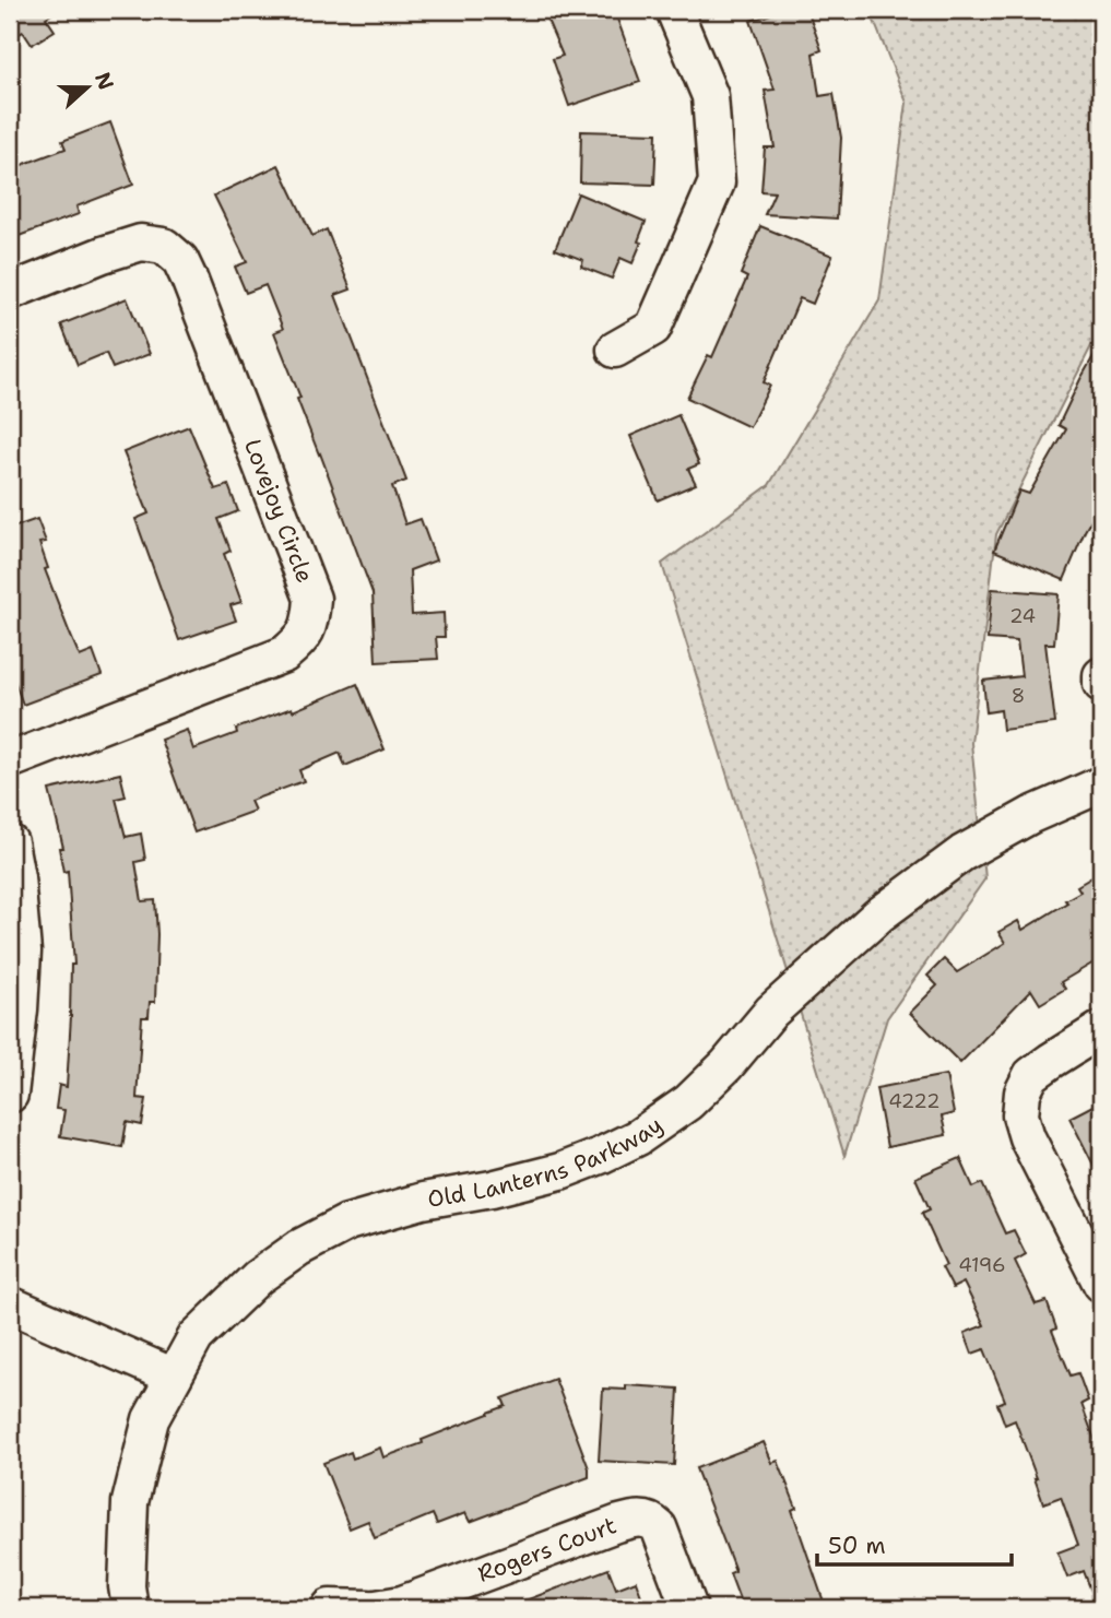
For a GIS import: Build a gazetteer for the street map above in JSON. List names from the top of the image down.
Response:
{
  "streets": {
    "street": ["Lovejoy Circle", "Old Lanterns Parkway", "Rogers Court"]
  },
  "house_numbers": [
    "24",
    "8",
    "4222",
    "4196"
  ],
  "scale_bar": "50 m",
  "north": "right"
}
